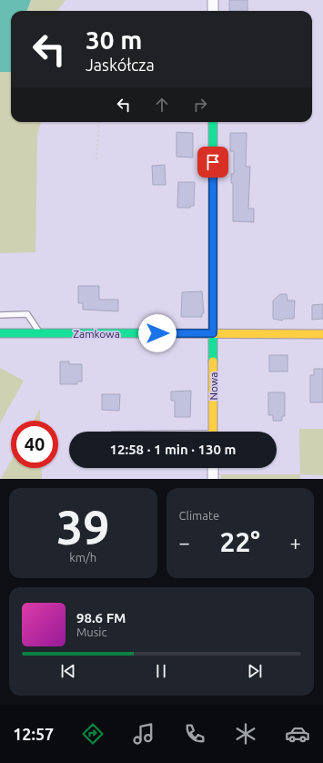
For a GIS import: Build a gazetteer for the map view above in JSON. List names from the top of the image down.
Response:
{
  "streets": {
    "street": ["Zamkowa", "Nowa"]
  },
  "crossings": [
    ["Zamkowa", "Nowa"]
  ],
  "page": {
    "turn": ["30 m", "Jaskółcza"],
    "limit": "40",
    "trip": "12:58 · 1 min · 130 m",
    "tile": [
      ["39", "km/h"],
      "Climate"
    ],
    "heat": ["−", "22°", "+"],
    "song": ["98.6 FM", "Music"],
    "tabs": "12:57"
  }
}
